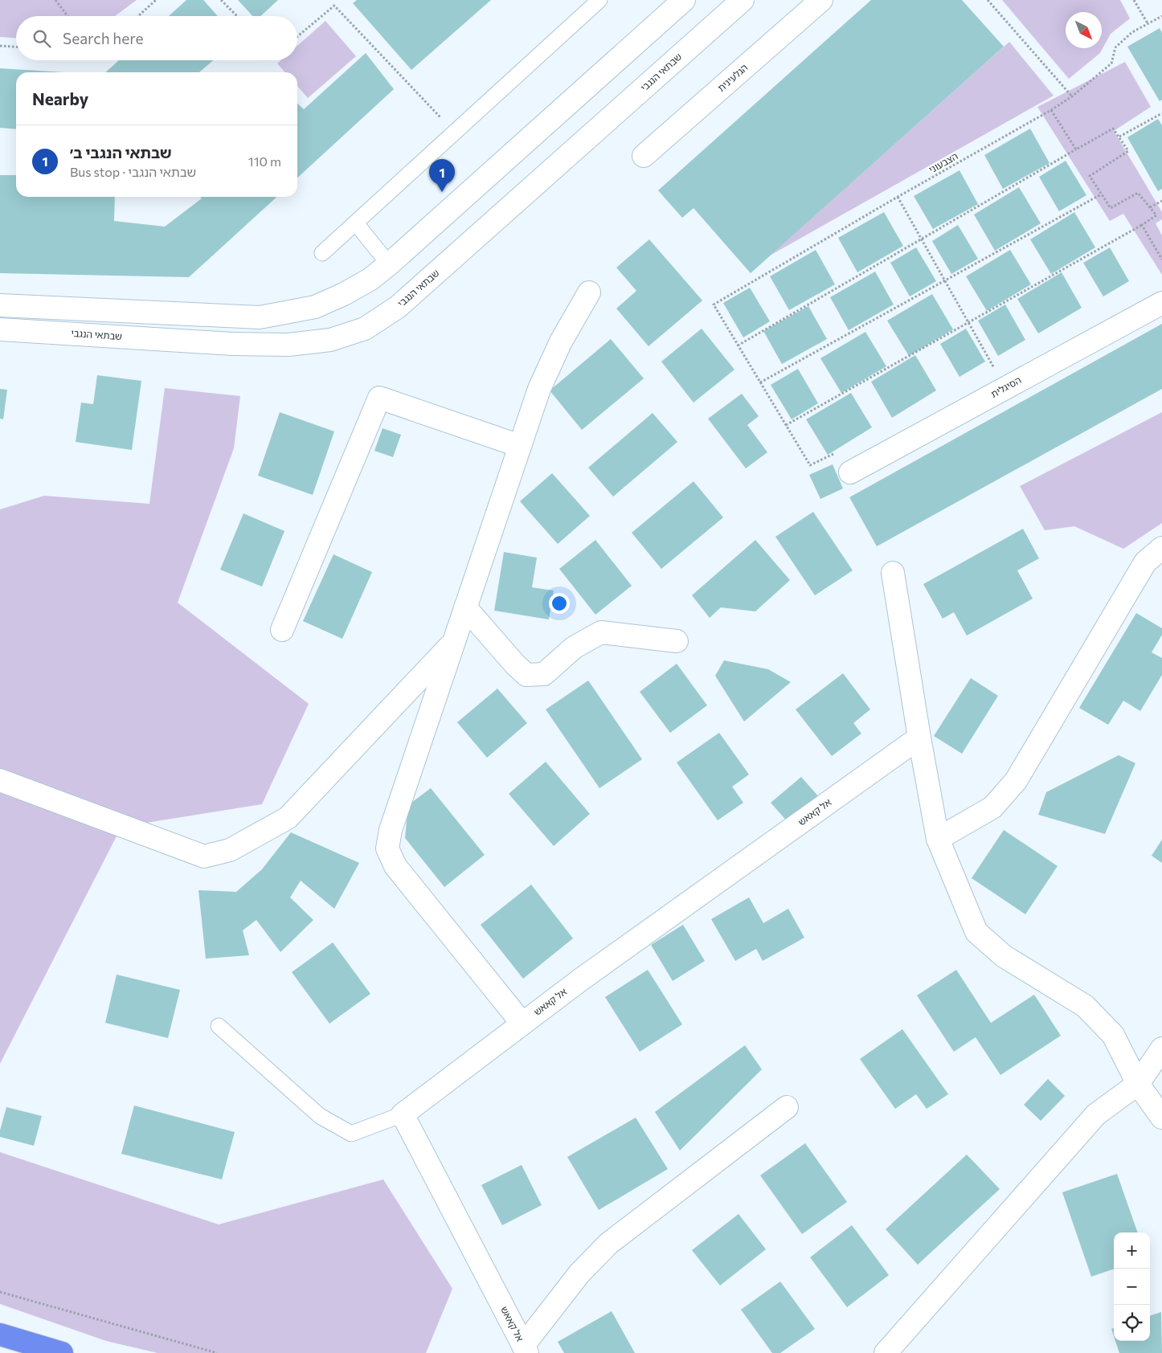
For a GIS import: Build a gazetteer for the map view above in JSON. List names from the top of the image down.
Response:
{
  "streets": {
    "street": [
      "שבתאי הנגבי",
      "הגלעינית",
      "הסיגלית",
      "אל קאאש"
    ],
    "path": ["הצבעוני"]
  },
  "north": "bottom right",
  "page": {
    "search": "Search here",
    "heading": "Nearby",
    "list": [
      {
        "mark": "1",
        "name": "שבתאי הנגבי ב׳",
        "note": "Bus stop · שבתאי הנגבי",
        "value": "110 m"
      }
    ],
    "pins": "1",
    "map_buttons": ["+", "−"]
  }
}
